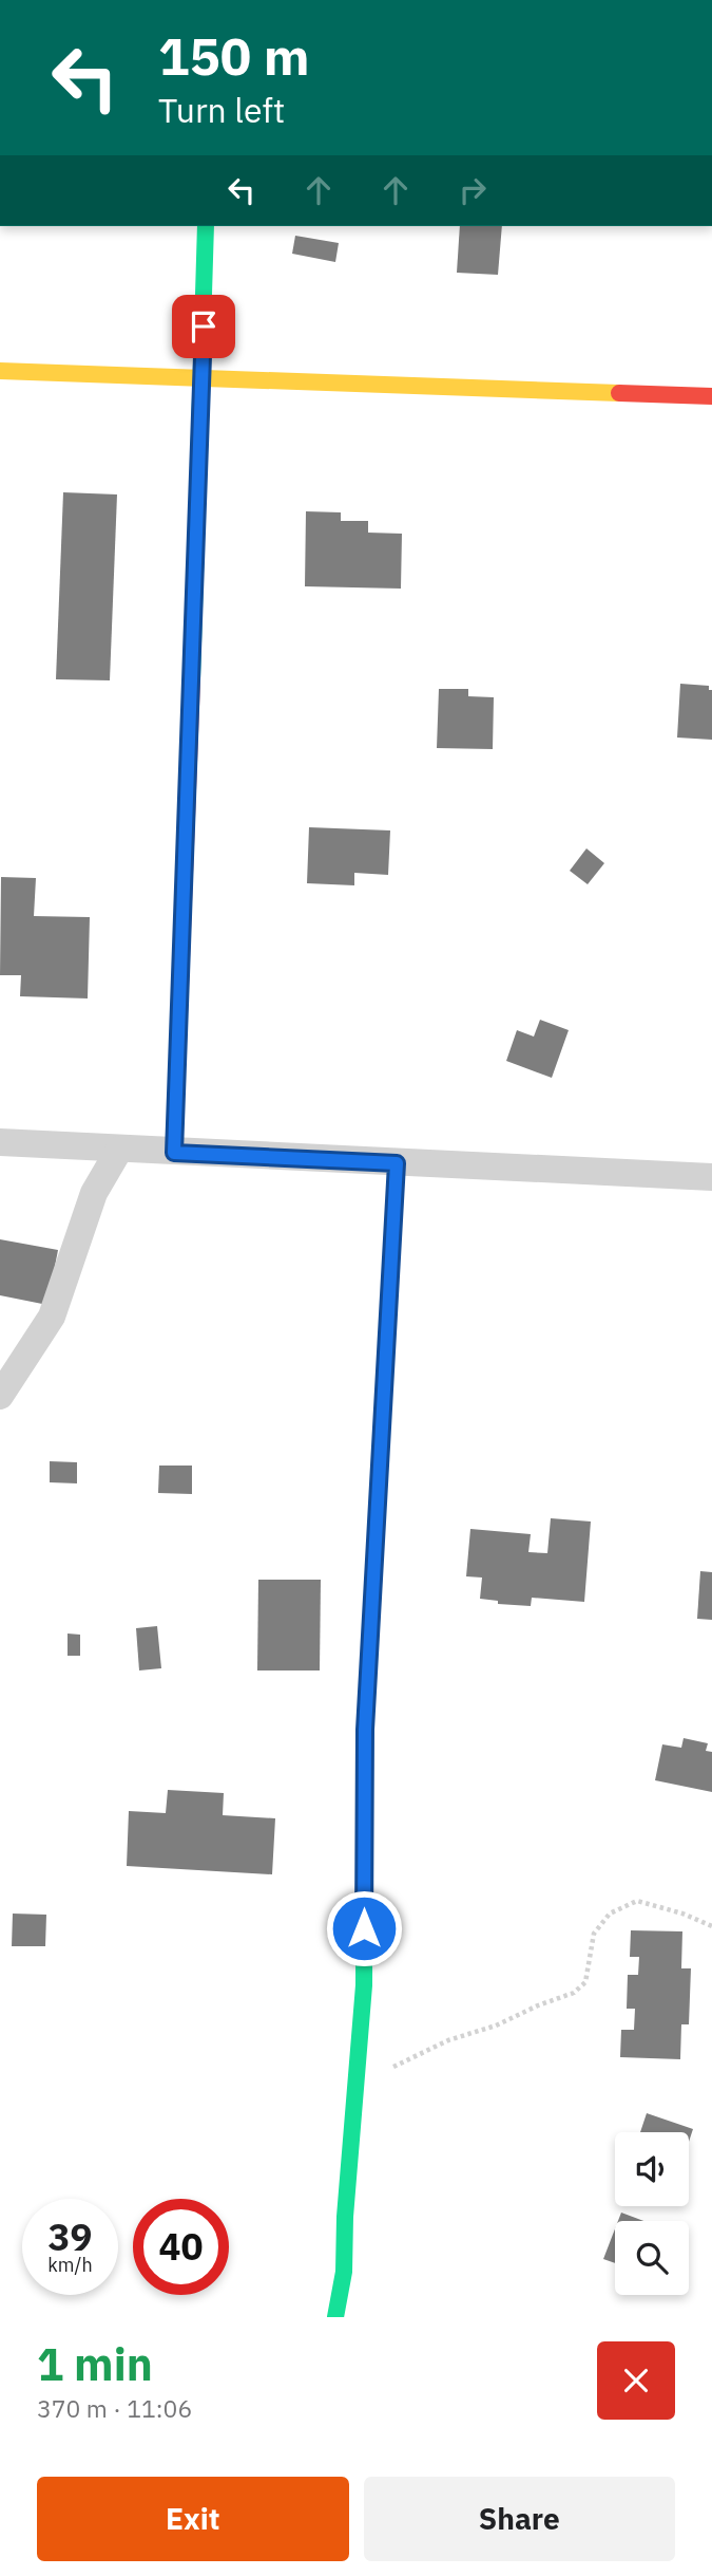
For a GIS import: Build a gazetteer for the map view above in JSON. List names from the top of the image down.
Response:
{
  "page": {
    "turn": ["150 m", "Turn left"],
    "speed": "39 km/h",
    "limit": "40",
    "heading": ["1 min", "370 m · 11:06"],
    "buttons": ["Exit", "Share"]
  }
}
